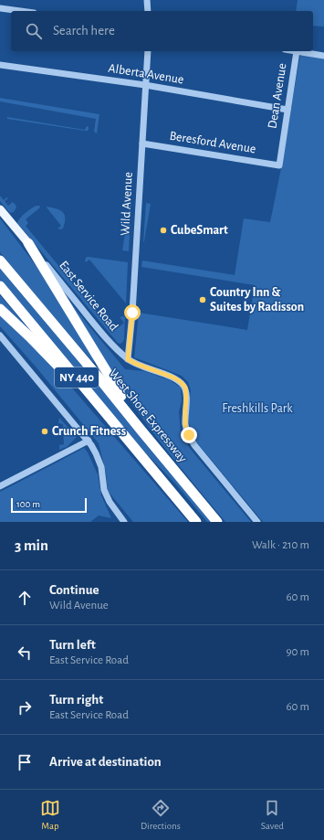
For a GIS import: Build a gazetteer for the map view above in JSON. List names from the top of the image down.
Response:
{
  "streets": {
    "highway": ["NY 440", "West Shore Expressway"],
    "main road": ["East Service Road"],
    "street": [
      "Alberta Avenue",
      "Dean Avenue",
      "Beresford Avenue",
      "Wild Avenue"
    ]
  },
  "crossings": [
    ["Alberta Avenue", "Dean Avenue"],
    ["Alberta Avenue", "Wild Avenue"],
    ["Dean Avenue", "Beresford Avenue"],
    ["Beresford Avenue", "Wild Avenue"],
    ["Wild Avenue", "East Service Road"]
  ],
  "parks": ["Freshkills Park"],
  "places": ["CubeSmart", "Country Inn & Suites by Radisson", "Crunch Fitness"],
  "scale_bar": "100 m",
  "page": {
    "search": "Search here",
    "scale": "100 m",
    "heading": ["3 min", "Walk · 210 m"],
    "list": [
      ["Continue", "Wild Avenue", "60 m"],
      ["Turn left", "East Service Road", "90 m"],
      ["Turn right", "East Service Road", "60 m"],
      "Arrive at destination"
    ],
    "nav": ["Map", "Directions", "Saved"]
  }
}
